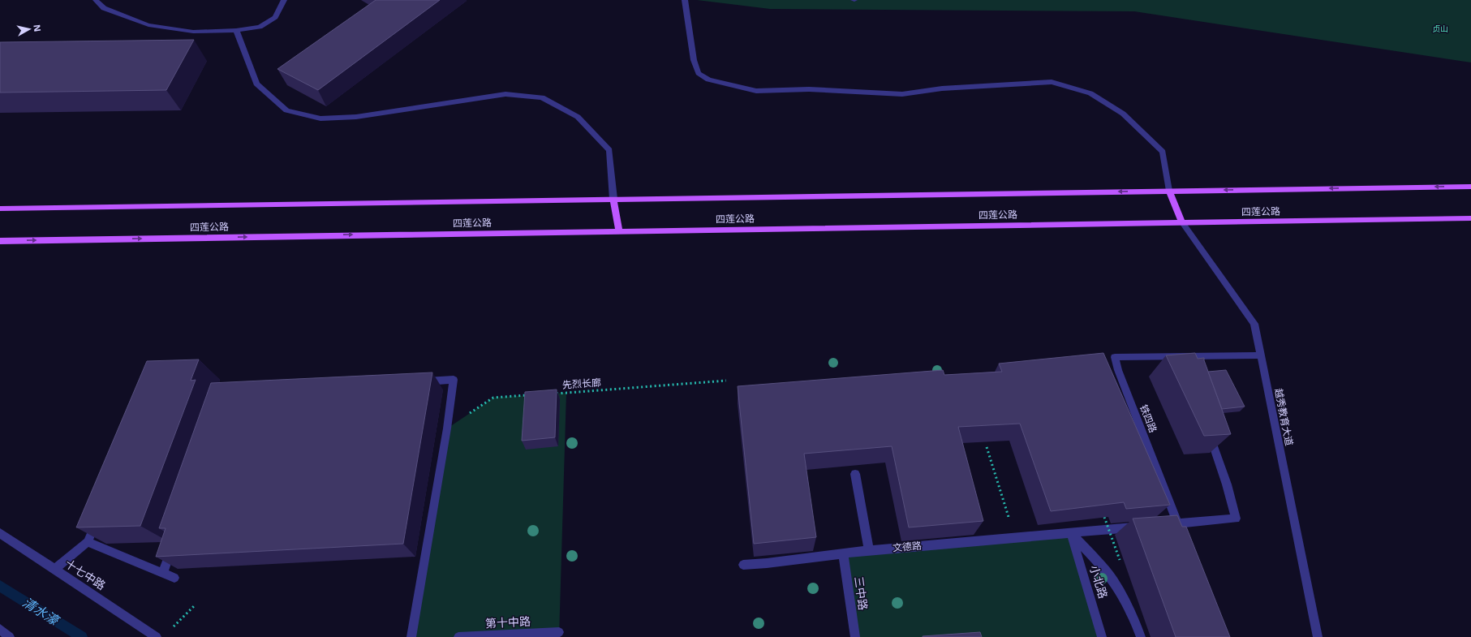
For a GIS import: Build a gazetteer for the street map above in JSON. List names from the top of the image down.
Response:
{
  "streets": {
    "main road": ["四莲公路"],
    "street": [
      "越秀教育大道",
      "铁四路",
      "文德路",
      "十七中路",
      "小北路",
      "三中路",
      "第十中路"
    ],
    "path": ["先烈长廊"]
  },
  "crossings": [
    ["四莲公路", "越秀教育大道"],
    ["越秀教育大道", "铁四路"],
    ["文德路", "小北路"],
    ["文德路", "三中路"]
  ],
  "water": ["清水濠"],
  "parks": ["贞山"],
  "north": "right"
}
